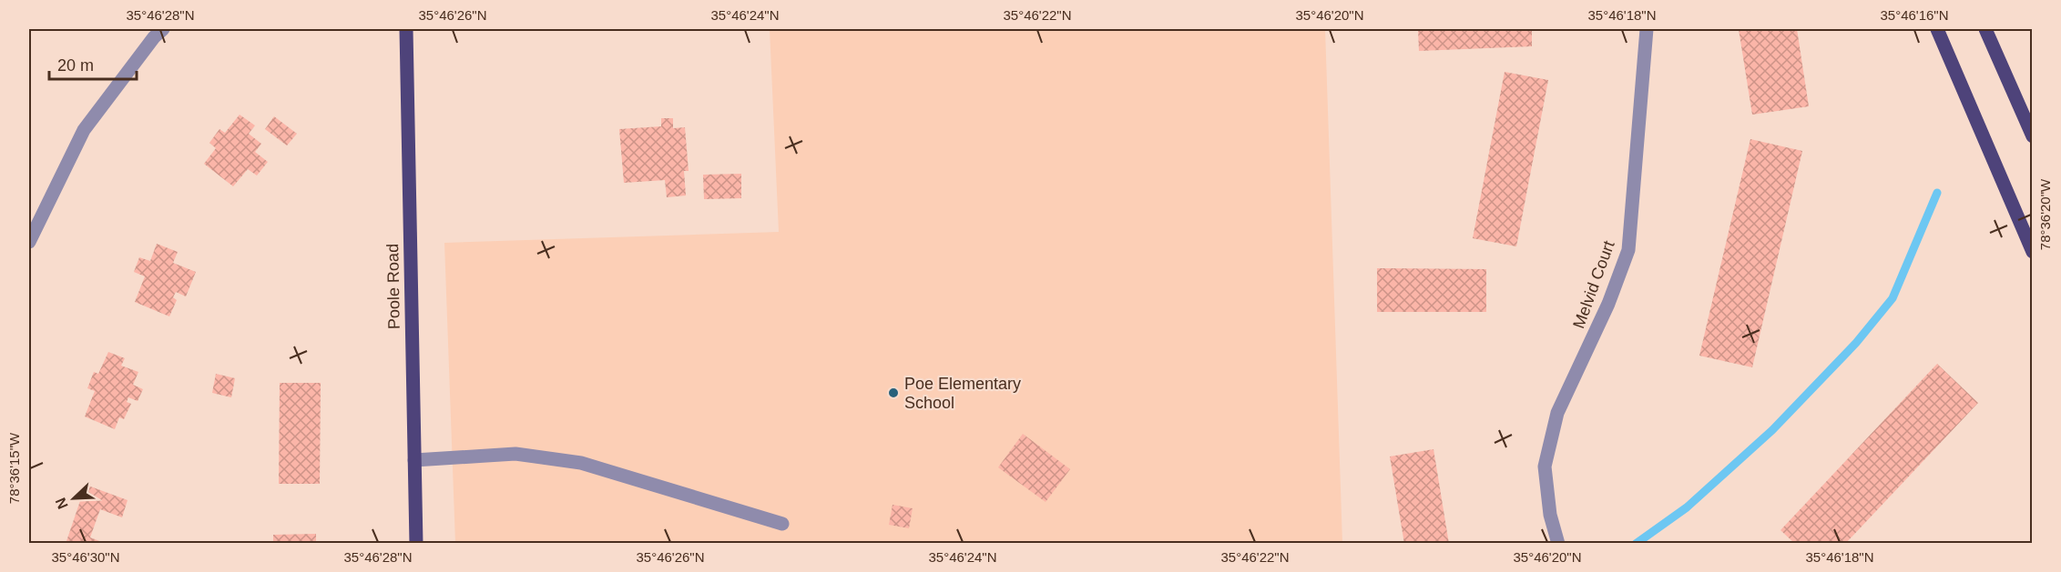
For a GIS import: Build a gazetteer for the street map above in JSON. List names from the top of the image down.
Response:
{
  "streets": {
    "main road": ["Poole Road"],
    "street": ["Melvid Court"]
  },
  "places": ["Poe Elementary School"],
  "scale_bar": "20 m",
  "north": "bottom left",
  "coordinates": [
    "35°46'28\"N",
    "35°46'26\"N",
    "35°46'24\"N",
    "35°46'22\"N",
    "35°46'20\"N",
    "35°46'18\"N",
    "35°46'16\"N",
    "78°36'20\"W",
    "78°36'15\"W",
    "35°46'30\"N"
  ]
}
